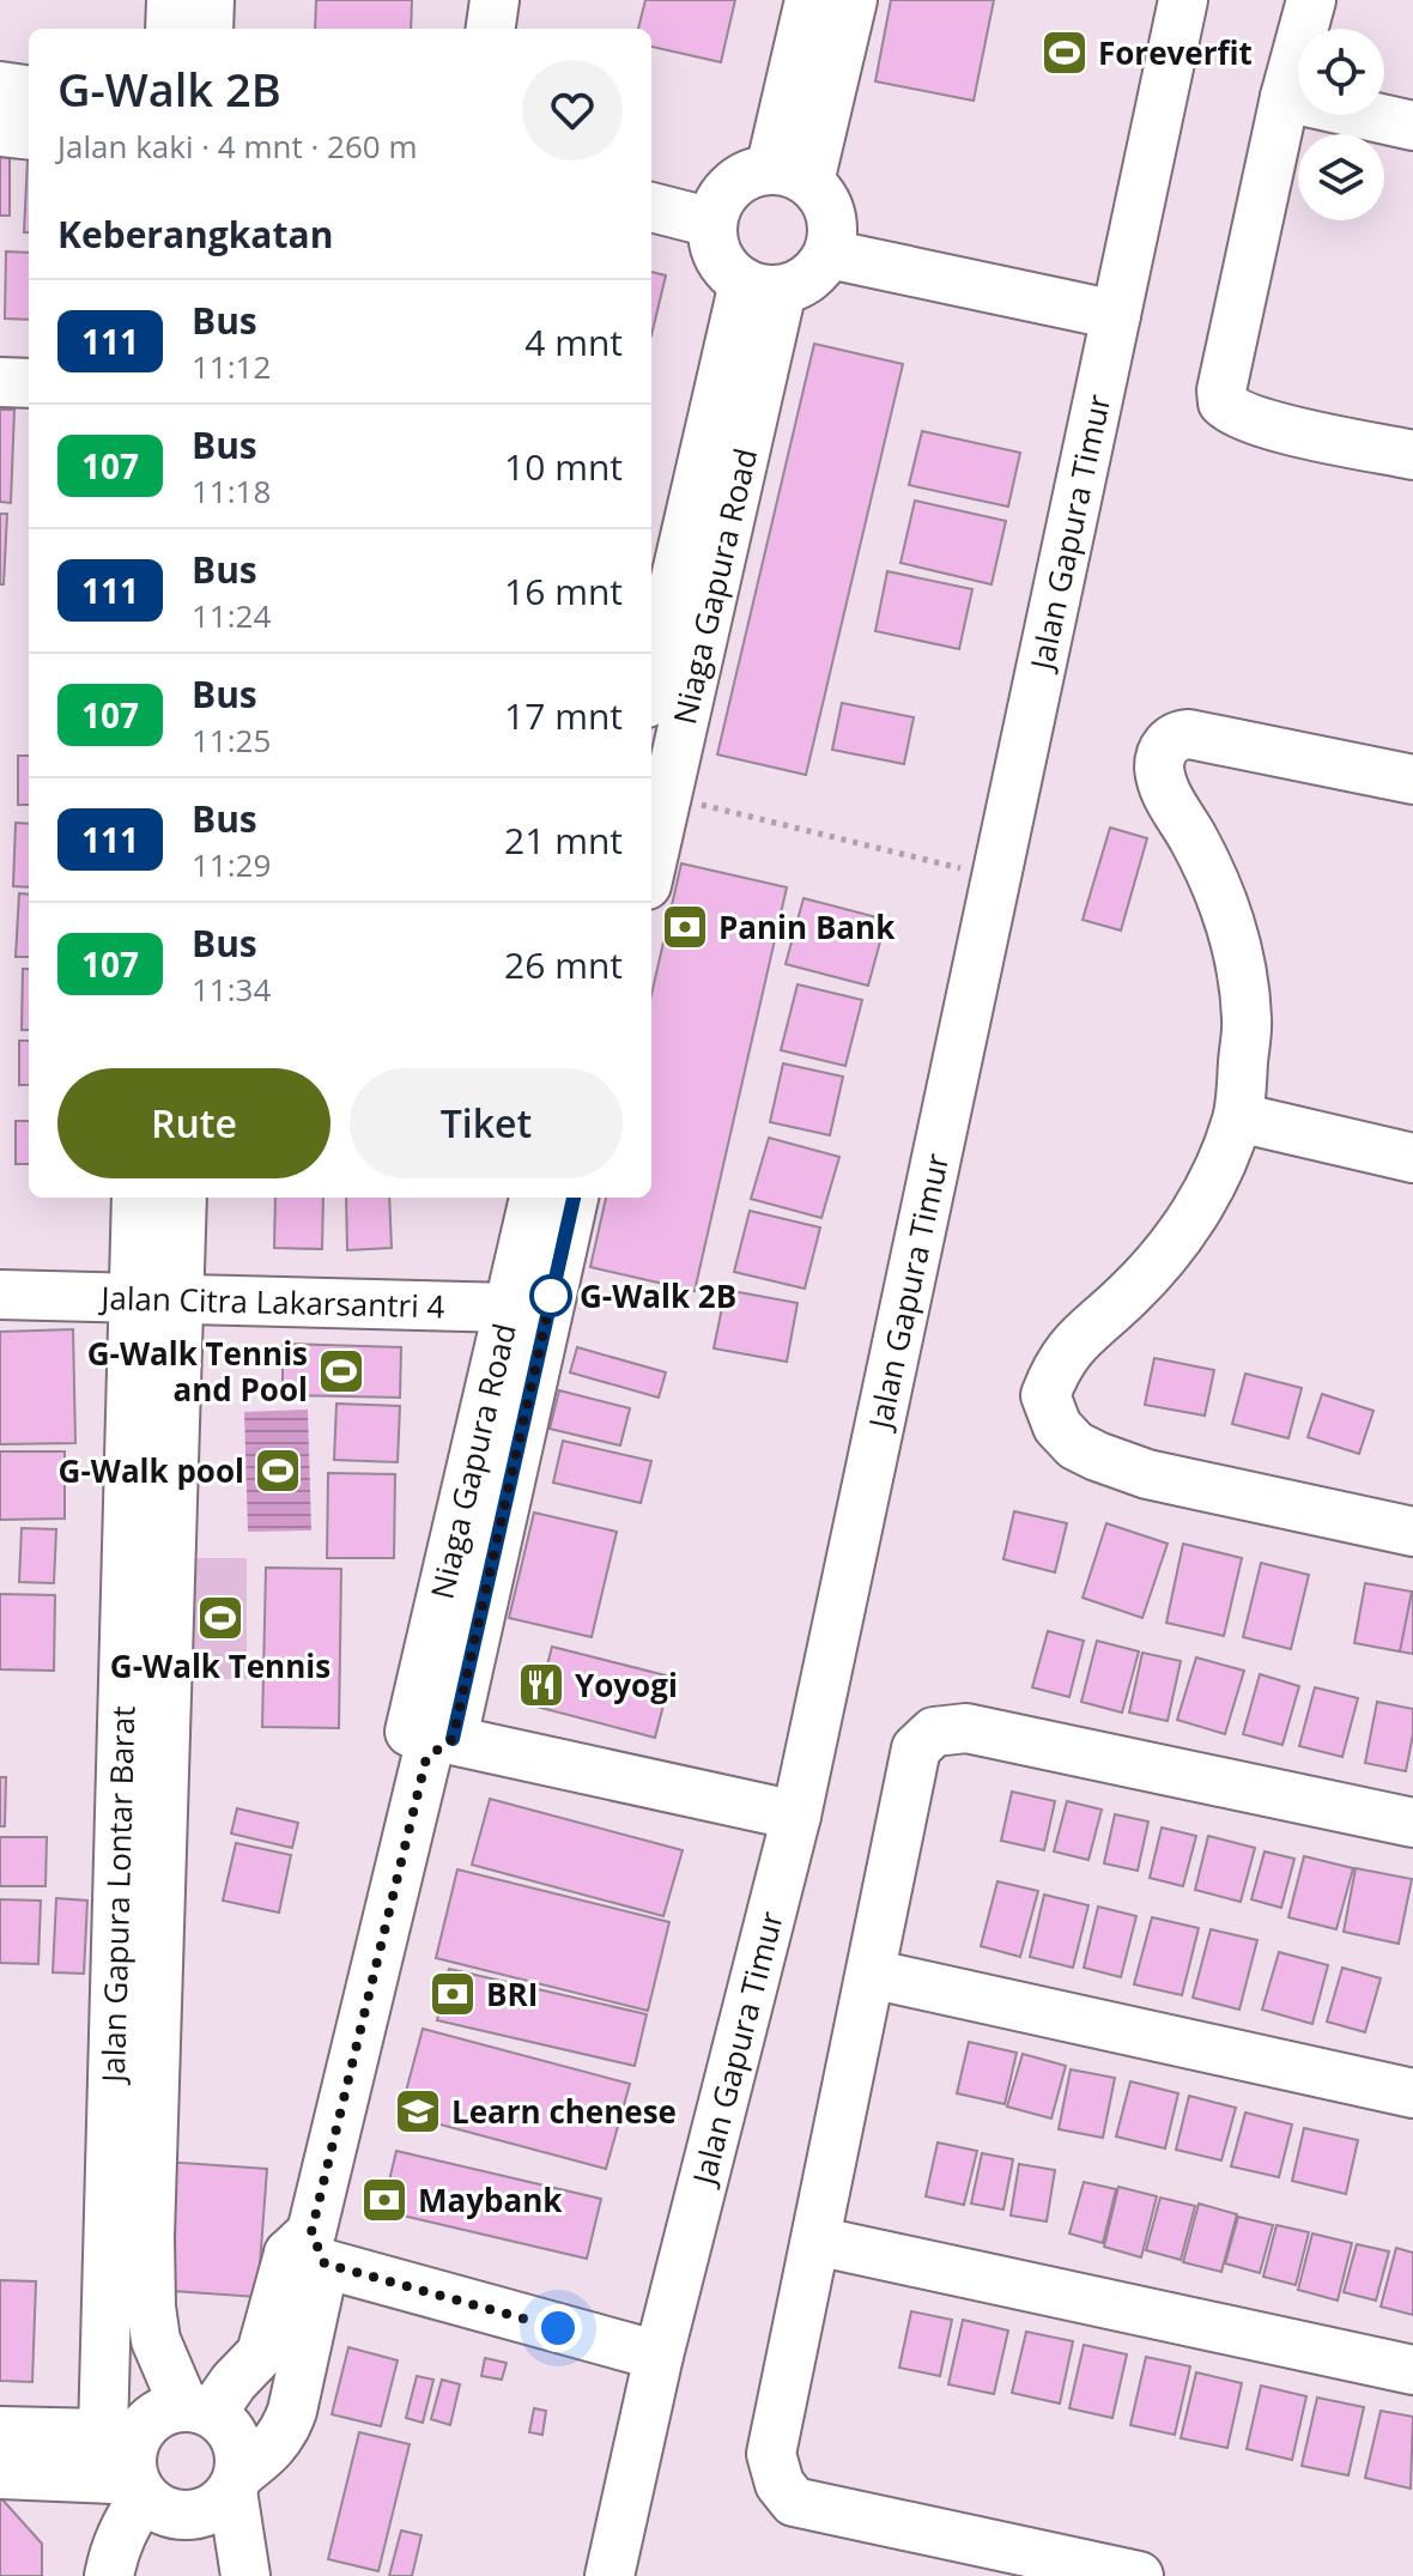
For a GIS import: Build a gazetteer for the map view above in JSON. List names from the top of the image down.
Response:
{
  "streets": {
    "street": [
      "Jalan Gapura Timur",
      "Niaga Gapura Road",
      "Jalan Citra Lakarsantri 4",
      "Jalan Gapura Lontar Barat"
    ]
  },
  "crossings": [
    ["Niaga Gapura Road", "Jalan Citra Lakarsantri 4"],
    ["Jalan Citra Lakarsantri 4", "Jalan Gapura Lontar Barat"]
  ],
  "places": {
    "sports": [
      "Foreverfit",
      "G-Walk Tennis and Pool",
      "G-Walk pool",
      "G-Walk Tennis"
    ],
    "bank": ["Panin Bank", "BRI", "Maybank"],
    "other": ["G-Walk 2B"],
    "restaurant": ["Yoyogi"],
    "school or university": ["Learn chenese"]
  },
  "lines": ["bus line 111"],
  "page": {
    "heading": [
      ["G-Walk 2B", "Jalan kaki · 4 mnt · 260 m"],
      "Keberangkatan"
    ],
    "list": [
      {
        "mark": "111",
        "name": "Bus",
        "note": "11:12",
        "value": "4 mnt"
      },
      {
        "mark": "107",
        "name": "Bus",
        "note": "11:18",
        "value": "10 mnt"
      },
      {
        "mark": "111",
        "name": "Bus",
        "note": "11:24",
        "value": "16 mnt"
      },
      {
        "mark": "107",
        "name": "Bus",
        "note": "11:25",
        "value": "17 mnt"
      },
      {
        "mark": "111",
        "name": "Bus",
        "note": "11:29",
        "value": "21 mnt"
      },
      {
        "mark": "107",
        "name": "Bus",
        "note": "11:34",
        "value": "26 mnt"
      }
    ],
    "buttons": ["Rute", "Tiket"]
  }
}
